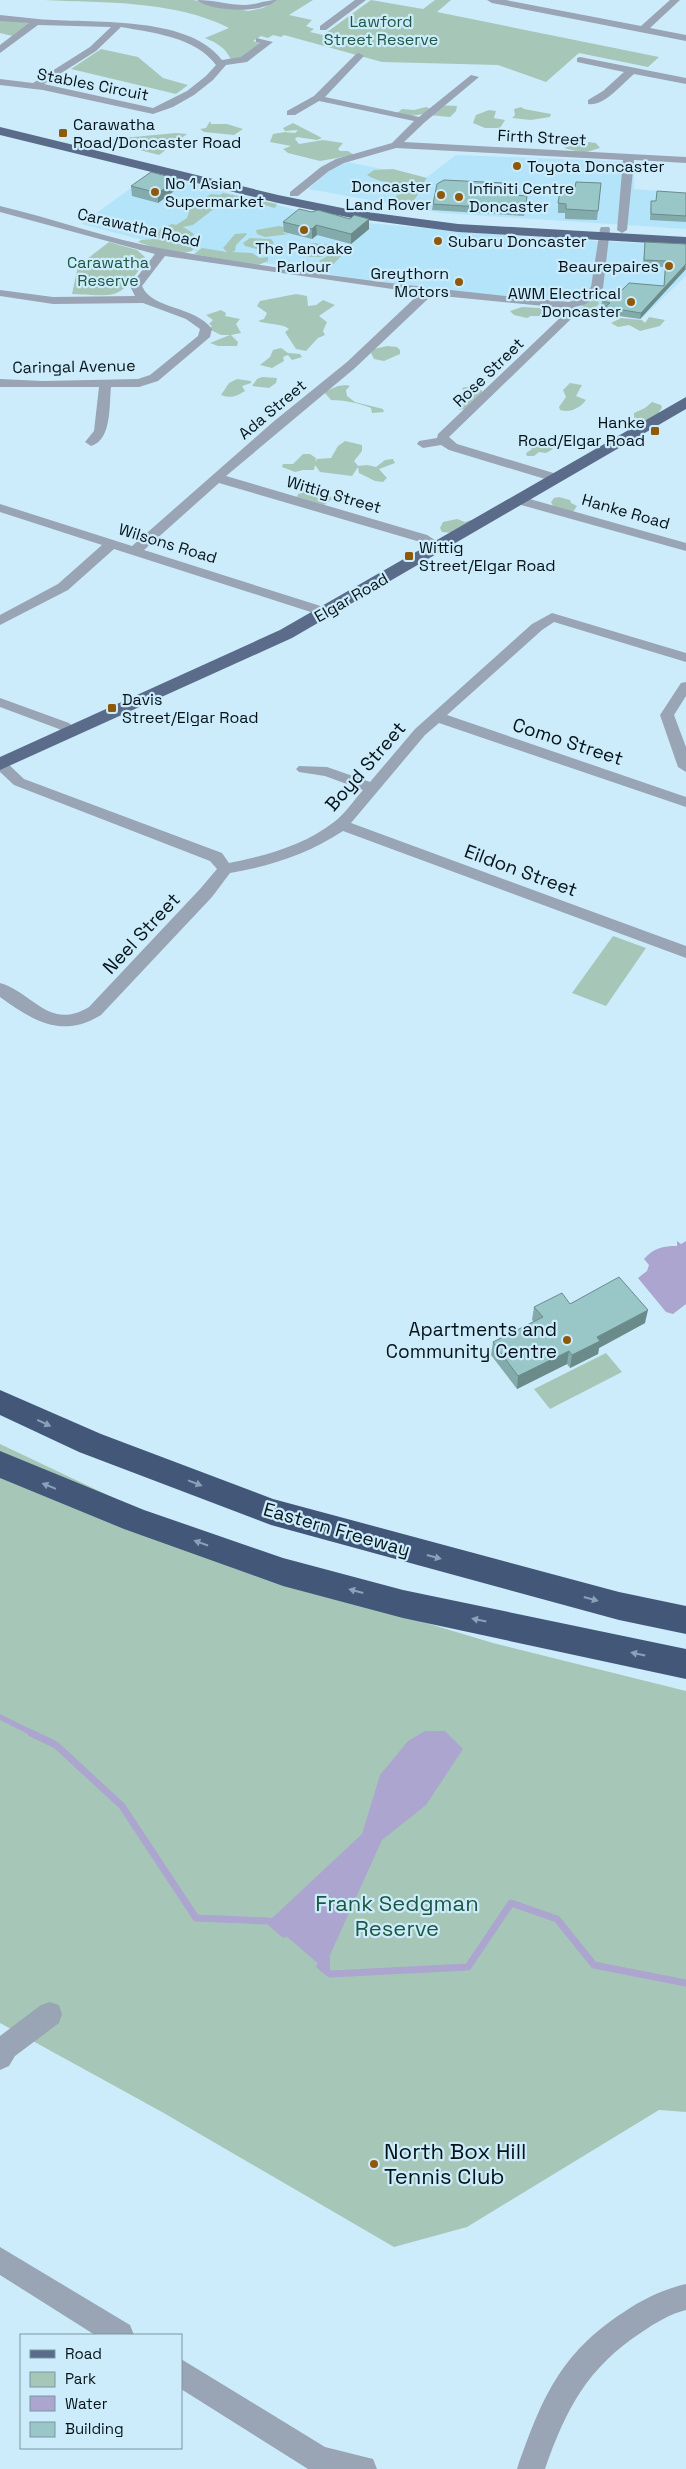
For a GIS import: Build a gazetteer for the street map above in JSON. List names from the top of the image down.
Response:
{
  "streets": {
    "highway": ["Eastern Freeway"],
    "main road": ["Elgar Road"],
    "street": [
      "Stables Circuit",
      "Firth Street",
      "Carawatha Road",
      "Caringal Avenue",
      "Rose Street",
      "Ada Street",
      "Wittig Street",
      "Hanke Road",
      "Wilsons Road",
      "Como Street",
      "Boyd Street",
      "Eildon Street",
      "Neel Street"
    ]
  },
  "crossings": [
    ["Carawatha Road", "Rose Street"],
    ["Carawatha Road", "Ada Street"],
    ["Ada Street", "Wittig Street"],
    ["Ada Street", "Wilsons Road"],
    ["Wittig Street", "Elgar Road"],
    ["Hanke Road", "Elgar Road"],
    ["Wilsons Road", "Elgar Road"],
    ["Como Street", "Boyd Street"],
    ["Boyd Street", "Eildon Street"],
    ["Boyd Street", "Neel Street"]
  ],
  "parks": ["Lawford Street Reserve", "Carawatha Reserve", "Frank Sedgman Reserve"],
  "places": {
    "transit": [
      "Carawatha Road/Doncaster Road",
      "Hanke Road/Elgar Road",
      "Wittig Street/Elgar Road",
      "Davis Street/Elgar Road"
    ],
    "other": [
      "Toyota Doncaster",
      "No 1 Asian Supermarket",
      "Doncaster Land Rover",
      "Infiniti Centre Doncaster",
      "The Pancake Parlour",
      "Subaru Doncaster",
      "Beaurepaires",
      "Greythorn Motors",
      "AWM Electrical Doncaster",
      "Apartments and Community Centre",
      "North Box Hill Tennis Club"
    ]
  },
  "legend": [
    "Road",
    "Park",
    "Water",
    "Building"
  ]
}
